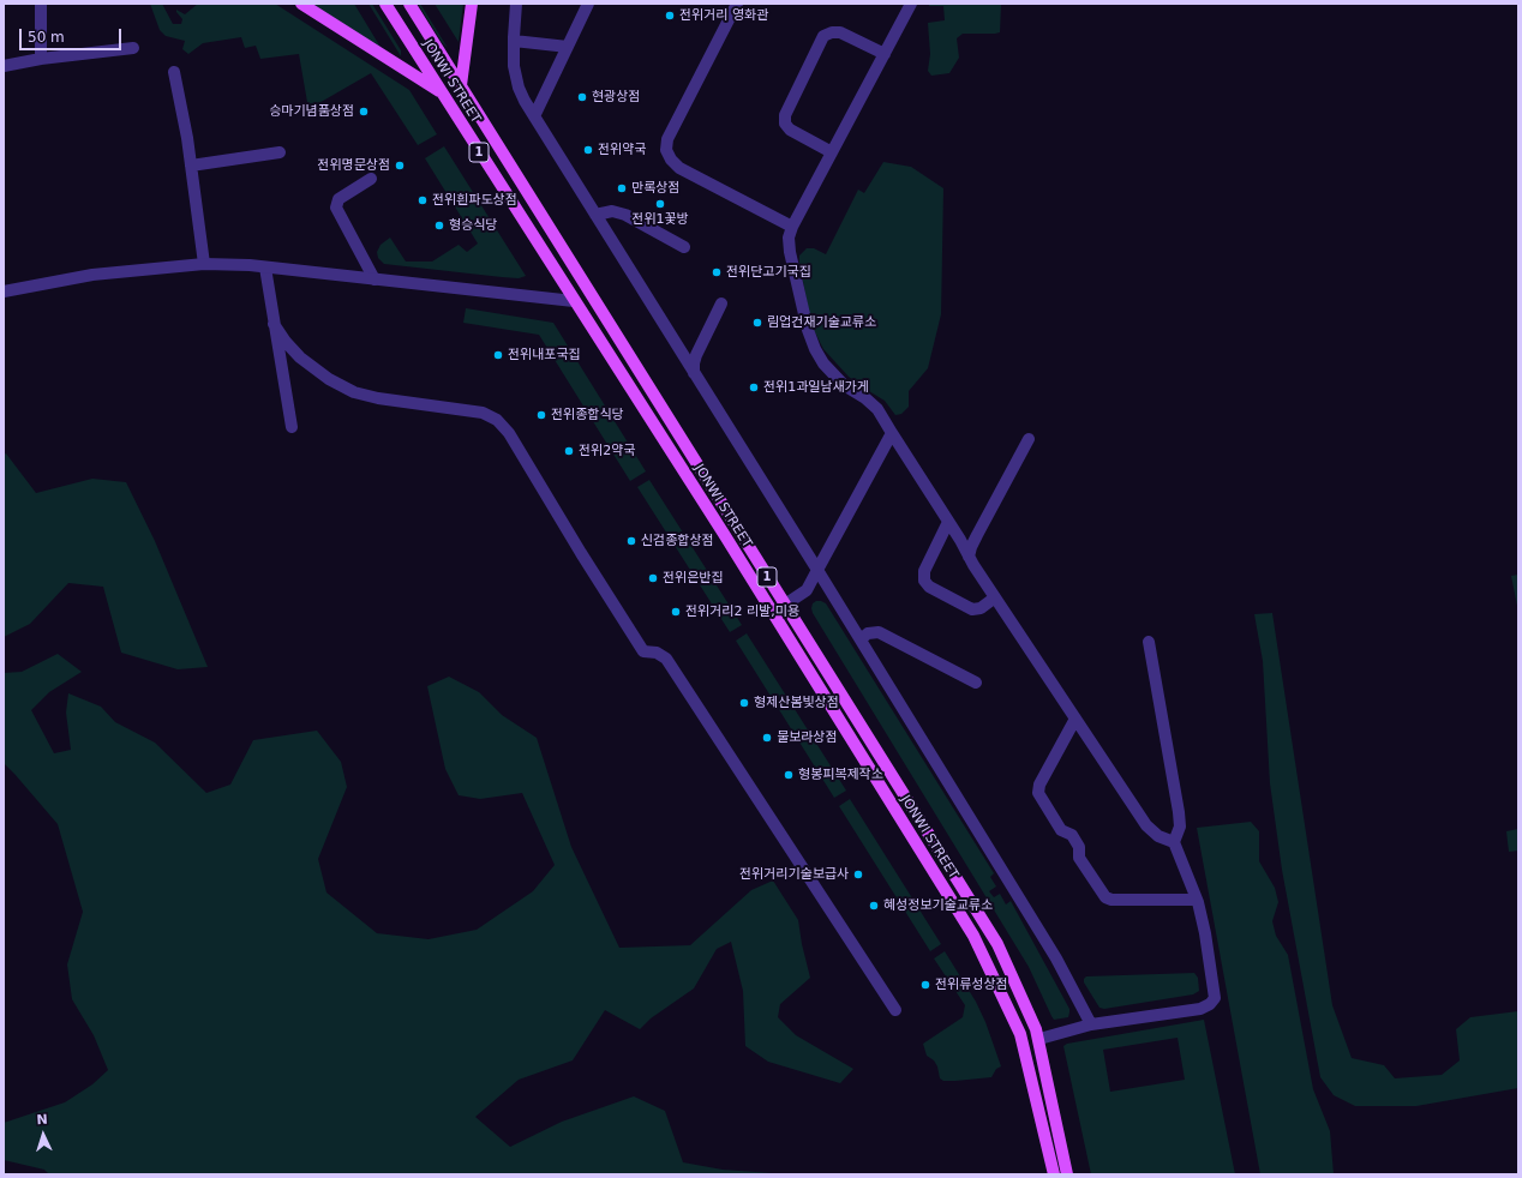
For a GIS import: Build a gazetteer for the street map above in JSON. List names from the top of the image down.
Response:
{
  "streets": {
    "main road": ["JONWI STREET", "1"]
  },
  "places": [
    "전위거리 영화관",
    "현광상점",
    "승마기념품상점",
    "전위약국",
    "전위명문상점",
    "만록상점",
    "전위흰파도상점",
    "전위1꽃방",
    "형승식당",
    "전위단고기국집",
    "림업건재기술교류소",
    "전위내포국집",
    "전위1과일남새가게",
    "전위종합식당",
    "전위2약국",
    "신검종합상점",
    "전위은반집",
    "전위거리2 리발,미용",
    "형제산봄빛상점",
    "물보라상점",
    "형봉피복제작소",
    "전위거리기술보급사",
    "혜성정보기술교류소",
    "전위류성상점"
  ],
  "scale_bar": "50 m",
  "north": "top"
}
